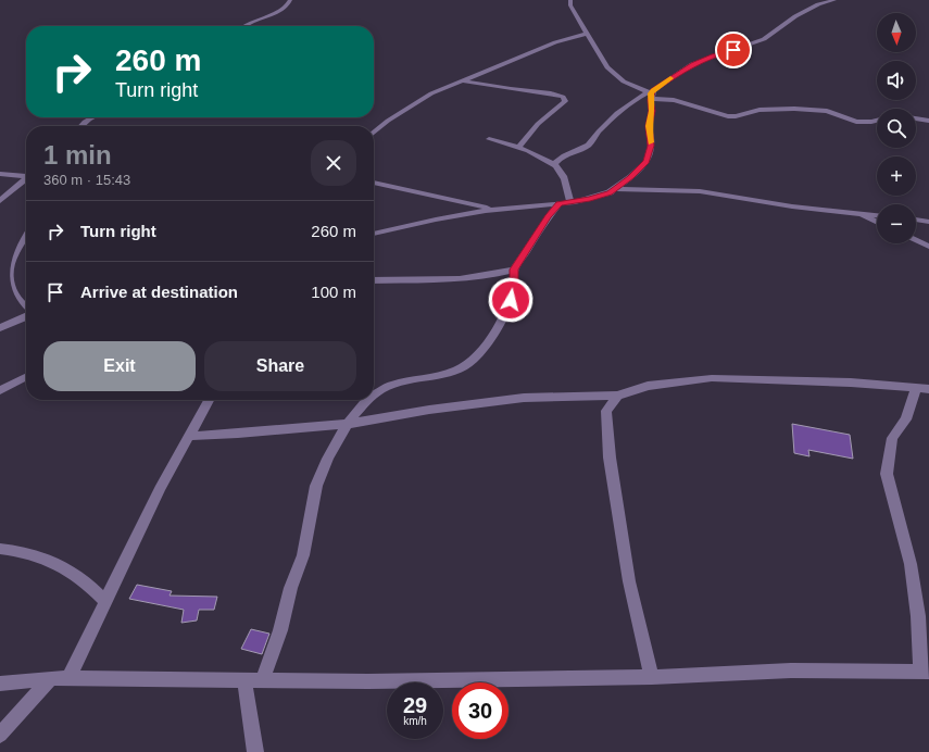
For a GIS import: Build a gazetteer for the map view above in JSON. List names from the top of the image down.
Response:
{
  "north": "bottom",
  "page": {
    "map_buttons": ["+", "−"],
    "turn": ["260 m", "Turn right"],
    "heading": ["1 min", "360 m · 15:43"],
    "list": [
      {
        "name": "Turn right",
        "value": "260 m"
      },
      {
        "name": "Arrive at destination",
        "value": "100 m"
      }
    ],
    "buttons": ["Exit", "Share"],
    "speed": "29 km/h",
    "limit": "30"
  }
}
